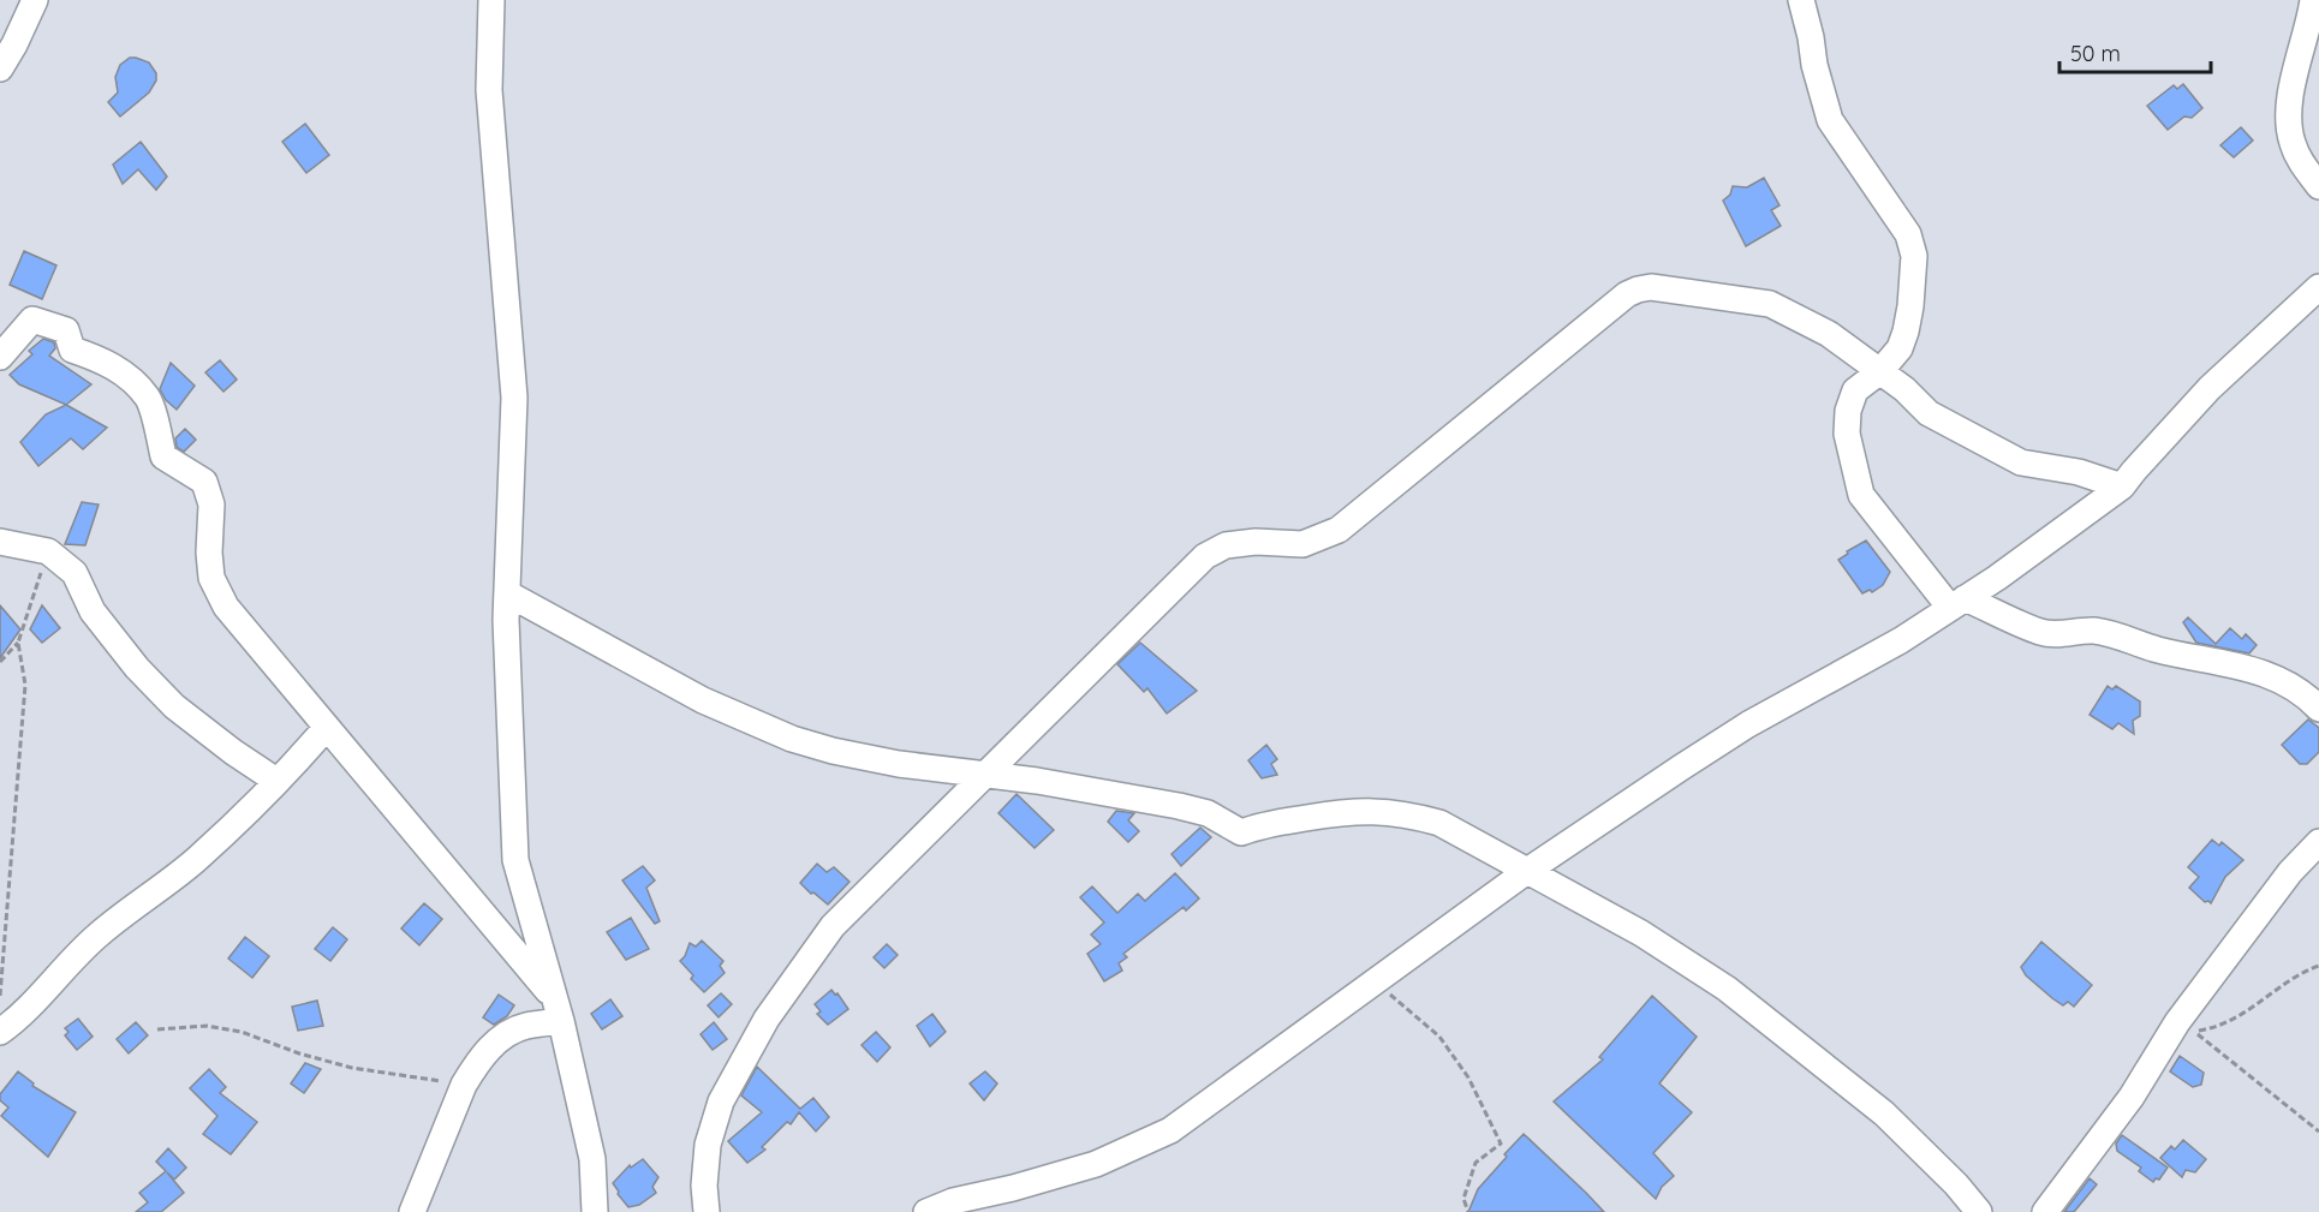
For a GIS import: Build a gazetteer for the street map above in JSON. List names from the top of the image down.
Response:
{
  "scale_bar": "50 m"
}
